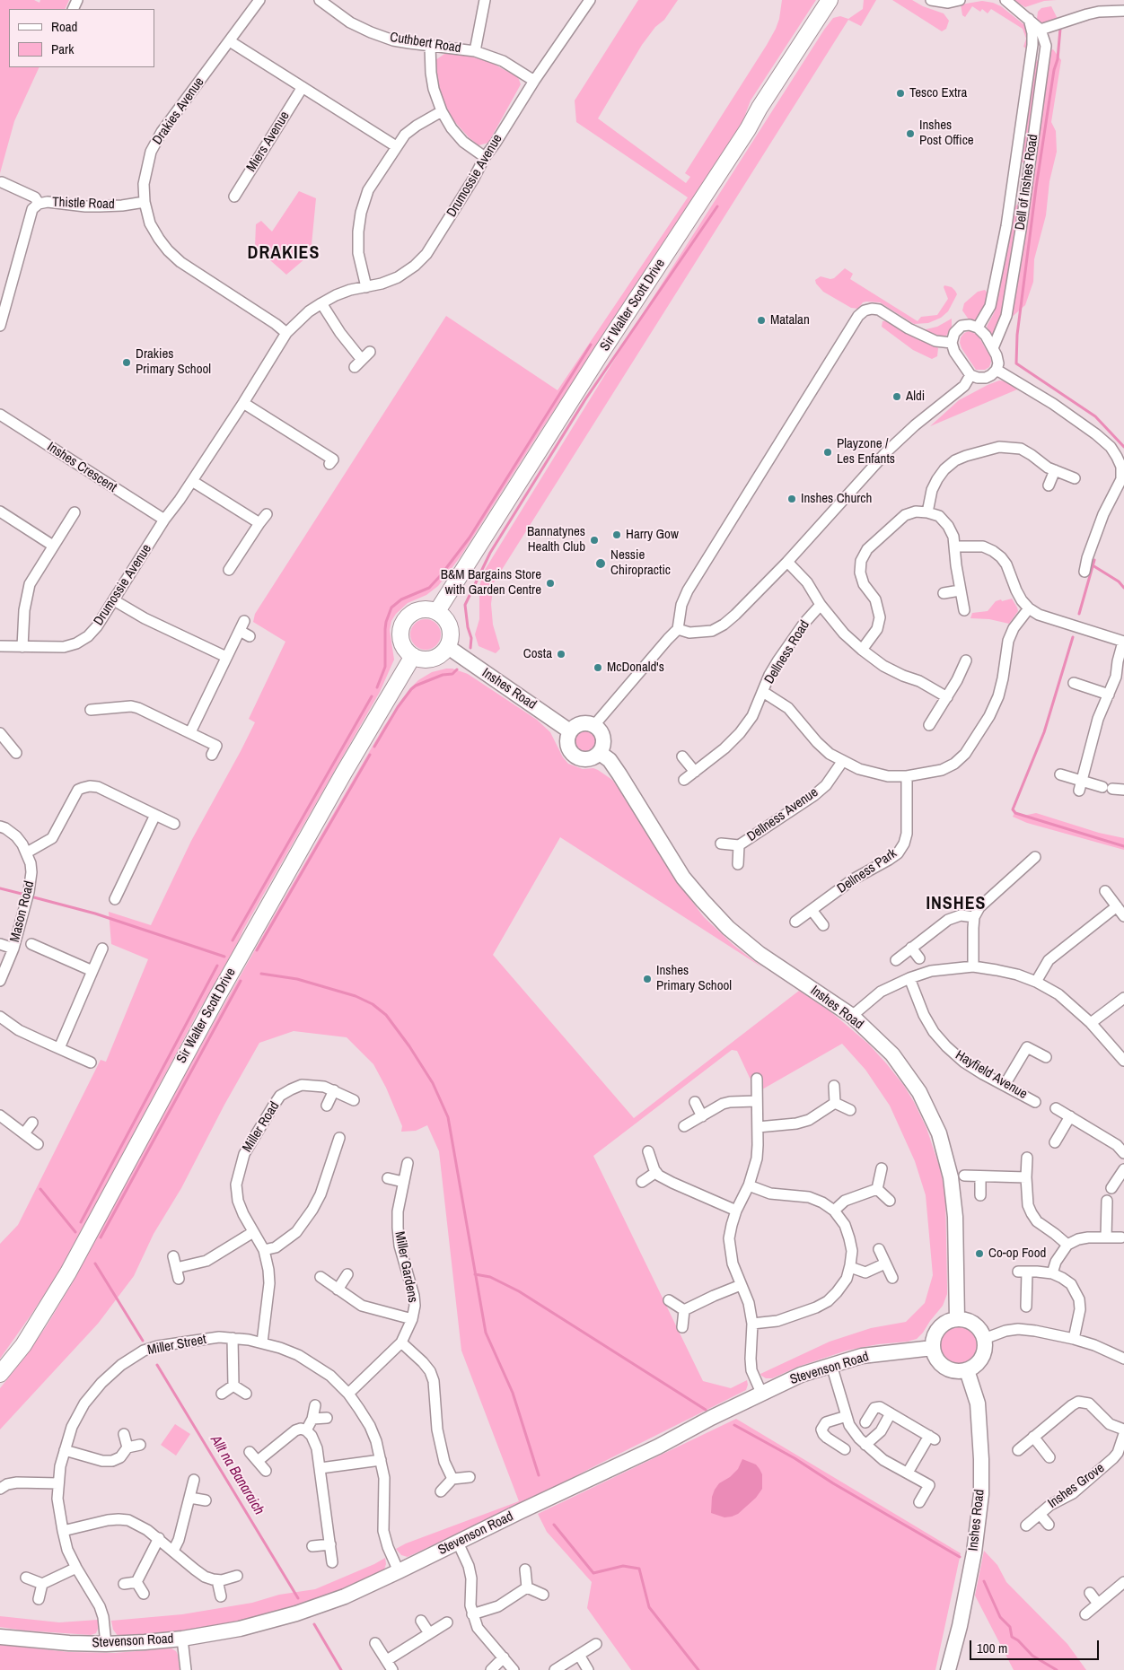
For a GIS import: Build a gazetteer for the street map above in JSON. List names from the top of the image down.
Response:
{
  "streets": {
    "main road": ["Sir Walter Scott Drive"],
    "street": [
      "Cuthbert Road",
      "Drakies Avenue",
      "Miers Avenue",
      "Drumossie Avenue",
      "Dell of Inshes Road",
      "Thistle Road",
      "Inshes Crescent",
      "Dellness Road",
      "Inshes Road",
      "Dellness Avenue",
      "Dellness Park",
      "Mason Road",
      "Hayfield Avenue",
      "Miller Road",
      "Miller Gardens",
      "Miller Street",
      "Stevenson Road",
      "Inshes Grove"
    ]
  },
  "crossings": [
    ["Cuthbert Road", "Drumossie Avenue"],
    ["Drakies Avenue", "Drumossie Avenue"],
    ["Drakies Avenue", "Thistle Road"],
    ["Drumossie Avenue", "Inshes Crescent"],
    ["Sir Walter Scott Drive", "Inshes Road"],
    ["Dellness Road", "Dellness Avenue"],
    ["Dellness Road", "Dellness Park"],
    ["Inshes Road", "Stevenson Road"],
    ["Miller Road", "Miller Street"],
    ["Miller Gardens", "Miller Street"],
    ["Miller Street", "Stevenson Road"]
  ],
  "districts": ["DRAKIES", "INSHES"],
  "water": ["Allt na Banaraich"],
  "places": [
    "Tesco Extra",
    "Inshes Post Office",
    "Matalan",
    "Drakies Primary School",
    "Aldi",
    "Playzone / Les Enfants",
    "Inshes Church",
    "Harry Gow",
    "Bannatynes Health Club",
    "Nessie Chiropractic",
    "B&M Bargains Store with Garden Centre",
    "Costa",
    "McDonald's",
    "Inshes Primary School",
    "Co-op Food"
  ],
  "legend": ["Road", "Park"],
  "scale_bar": "100 m"
}
